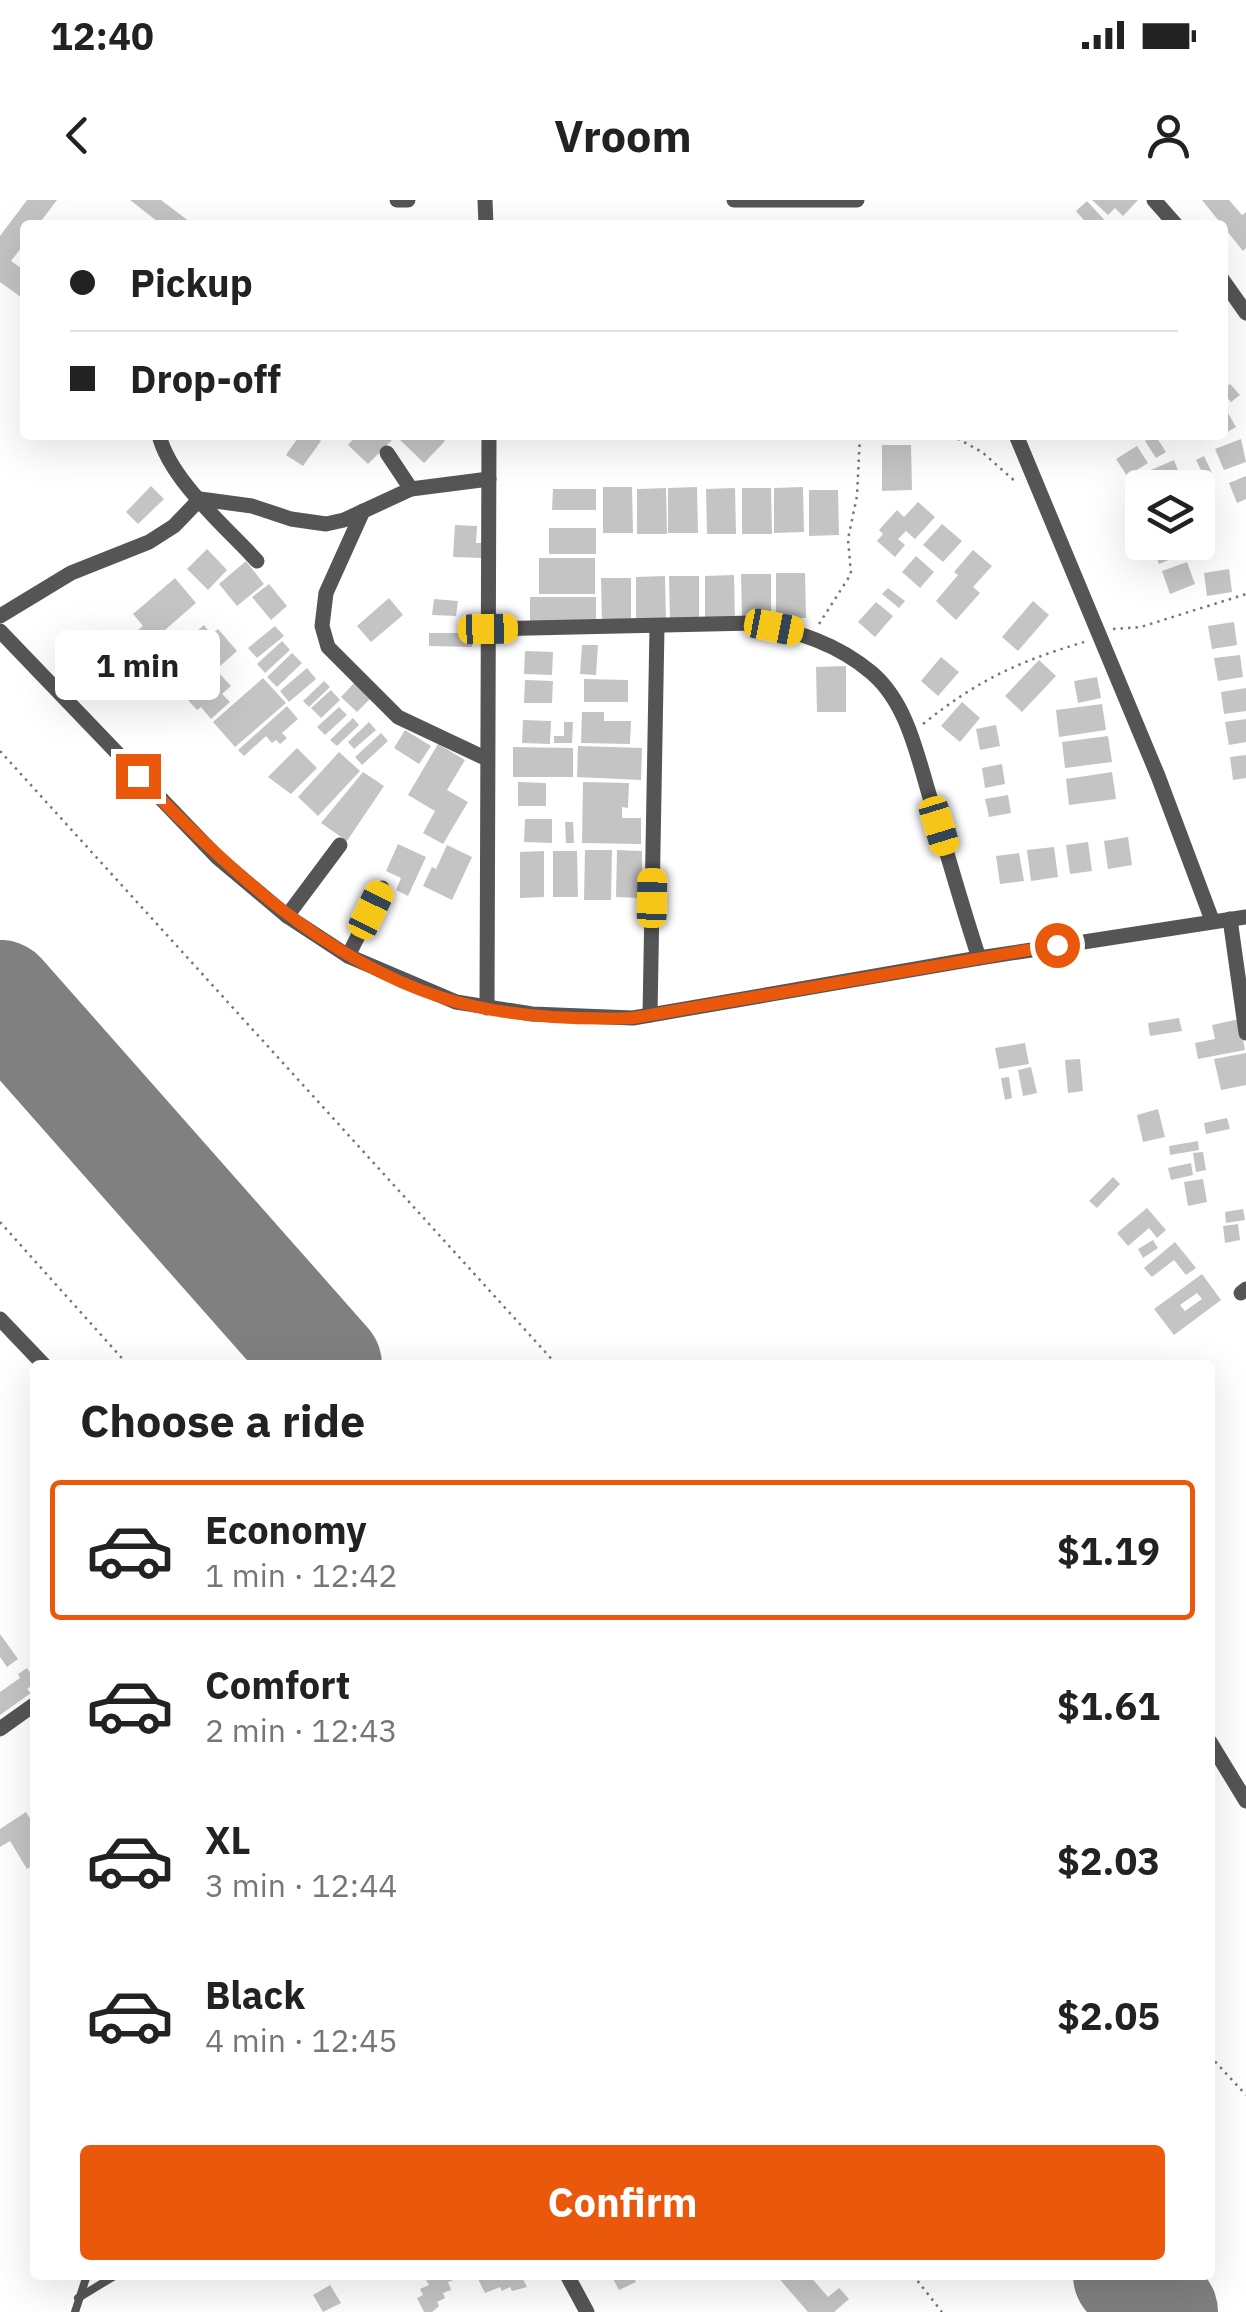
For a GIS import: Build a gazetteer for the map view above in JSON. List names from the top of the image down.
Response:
{
  "page": {
    "status": "12:40",
    "header": "Vroom",
    "banner": ["Pickup", "Drop-off"],
    "bubble": "1 min",
    "heading": "Choose a ride",
    "list": [
      {
        "name": "Economy",
        "note": "1 min · 12:42",
        "value": "$1.19"
      },
      {
        "name": "Comfort",
        "note": "2 min · 12:43",
        "value": "$1.61"
      },
      {
        "name": "XL",
        "note": "3 min · 12:44",
        "value": "$2.03"
      },
      {
        "name": "Black",
        "note": "4 min · 12:45",
        "value": "$2.05"
      }
    ],
    "buttons": "Confirm"
  }
}
